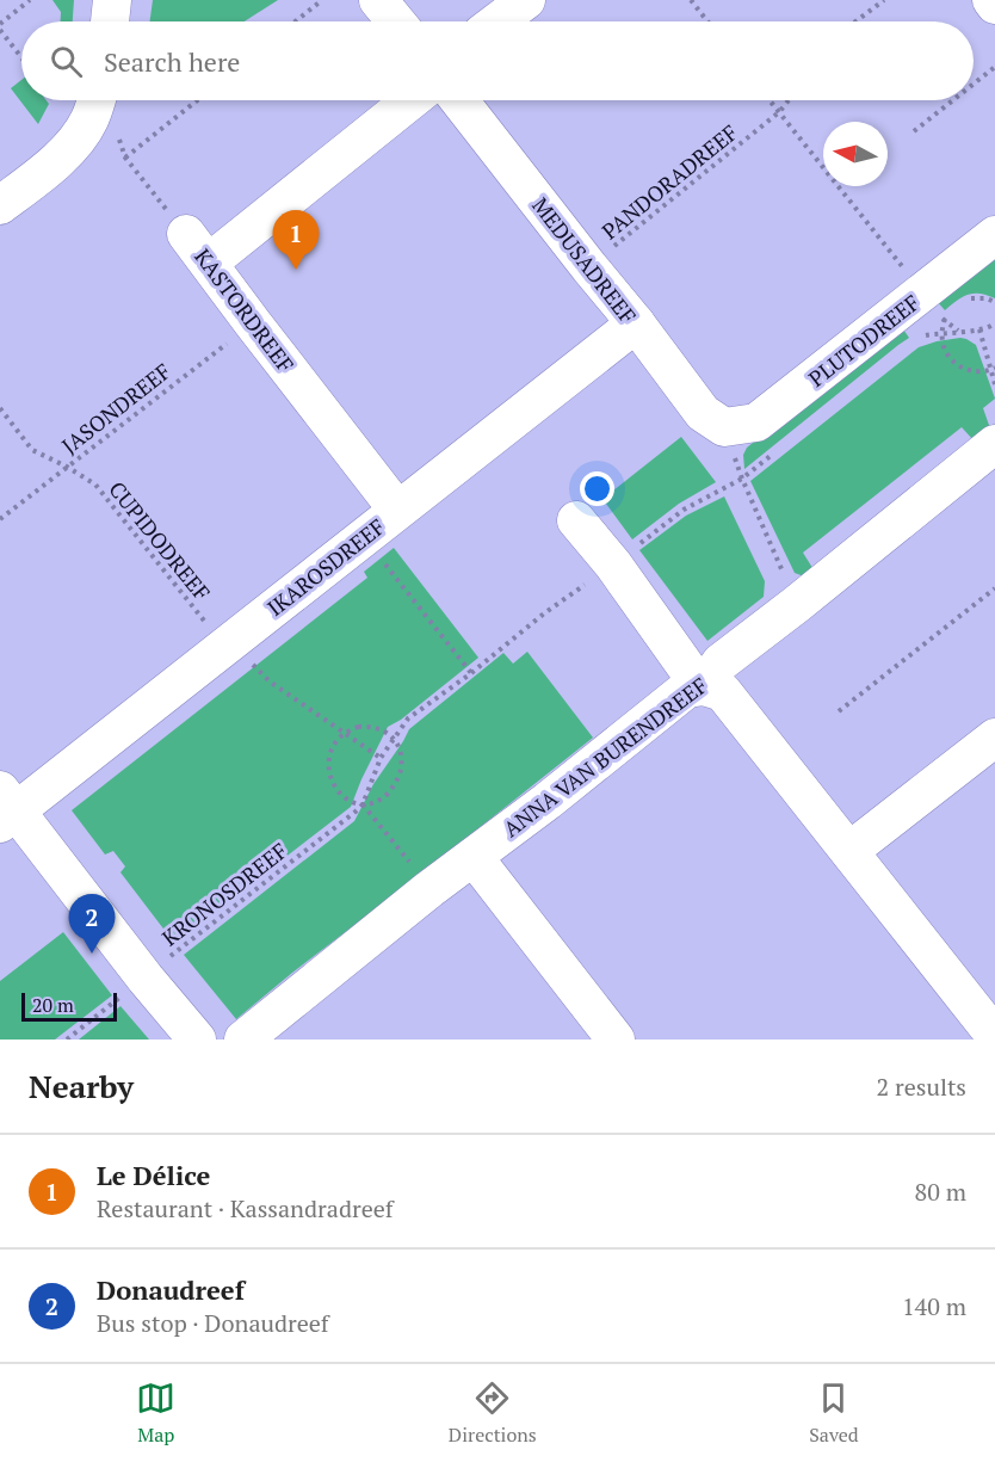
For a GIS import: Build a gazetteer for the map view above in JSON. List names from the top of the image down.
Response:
{
  "streets": {
    "street": [
      "MEDUSADREEF",
      "KASTORDREEF",
      "PLUTODREEF",
      "IKAROSDREEF",
      "ANNA VAN BURENDREEF"
    ],
    "path": [
      "PANDORADREEF",
      "JASONDREEF",
      "CUPIDODREEF",
      "KRONOSDREEF"
    ]
  },
  "crossings": [
    ["PANDORADREEF", "MEDUSADREEF"],
    ["MEDUSADREEF", "PLUTODREEF"],
    ["MEDUSADREEF", "IKAROSDREEF"],
    ["KASTORDREEF", "JASONDREEF"],
    ["KASTORDREEF", "IKAROSDREEF"],
    ["JASONDREEF", "CUPIDODREEF"],
    ["CUPIDODREEF", "IKAROSDREEF"],
    ["CUPIDODREEF", "KRONOSDREEF"]
  ],
  "scale_bar": "20 m",
  "north": "left",
  "page": {
    "search": "Search here",
    "pins": ["1", "2"],
    "scale": "20 m",
    "heading": ["Nearby", "2 results"],
    "list": [
      {
        "mark": "1",
        "name": "Le Délice",
        "note": "Restaurant · Kassandradreef",
        "value": "80 m"
      },
      {
        "mark": "2",
        "name": "Donaudreef",
        "note": "Bus stop · Donaudreef",
        "value": "140 m"
      }
    ],
    "nav": ["Map", "Directions", "Saved"]
  }
}
